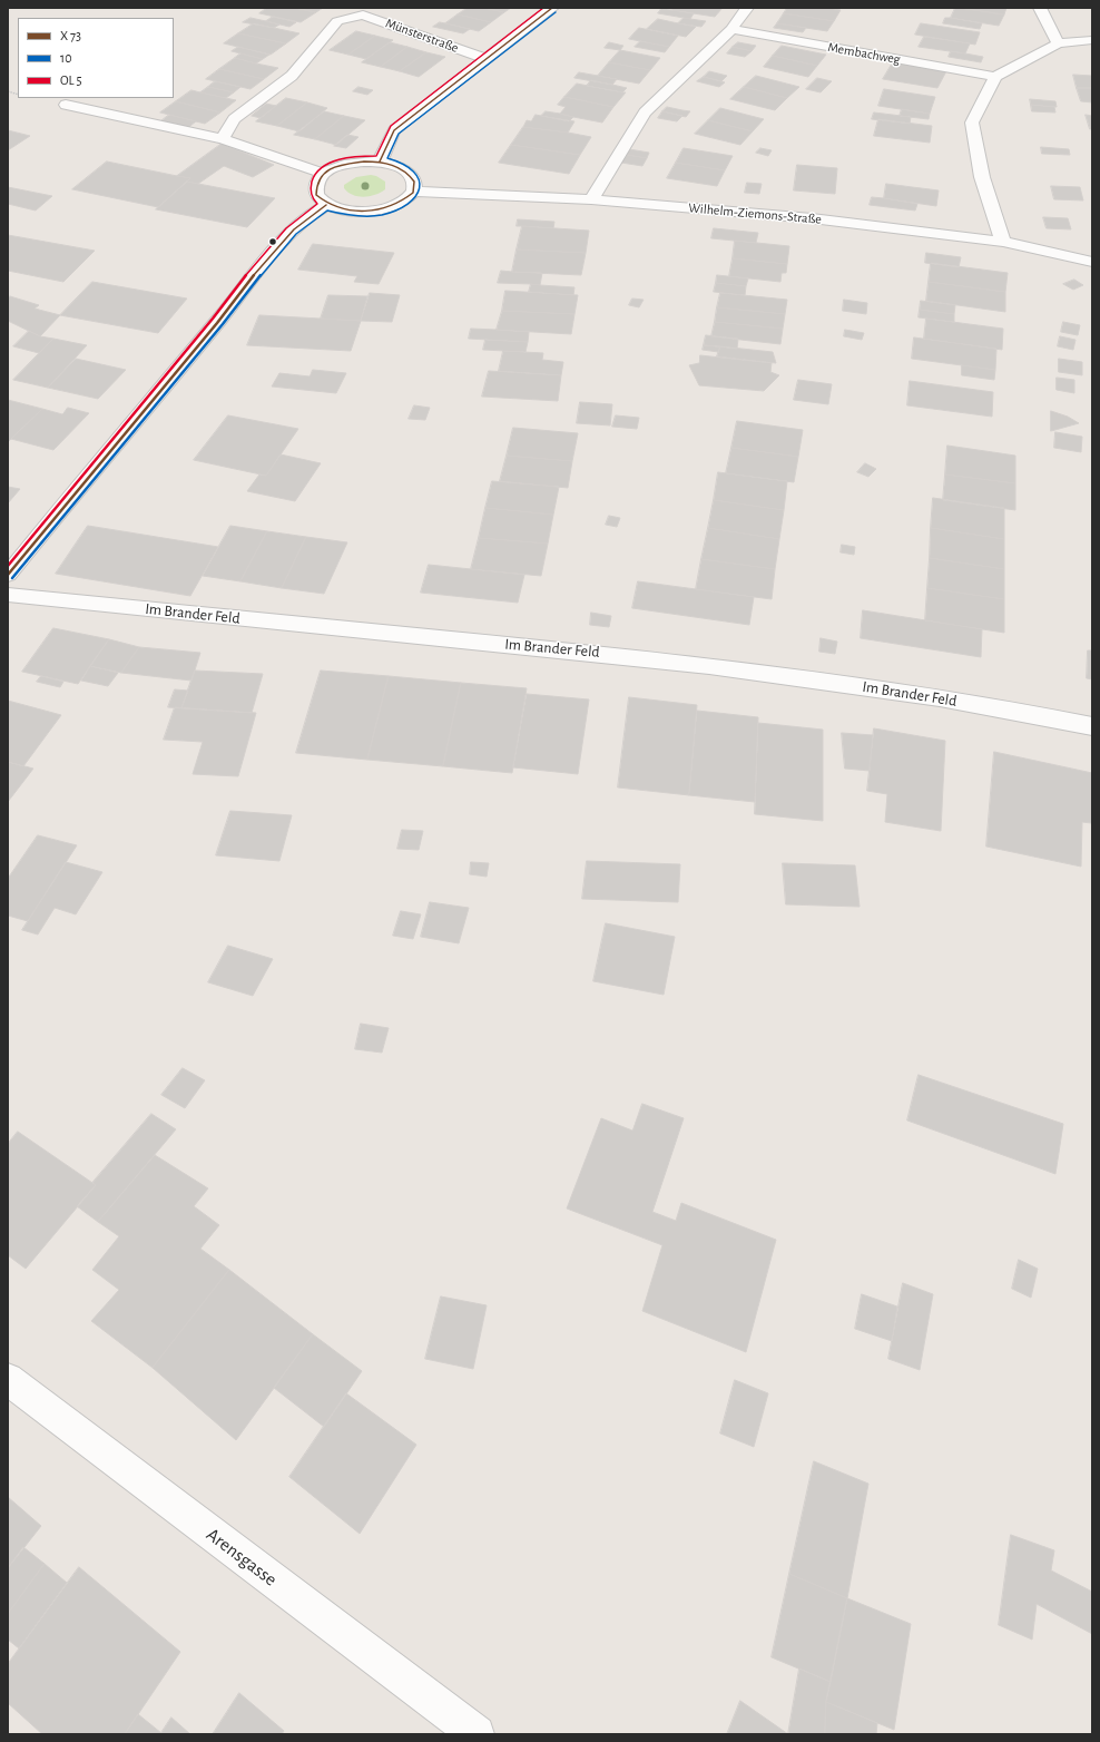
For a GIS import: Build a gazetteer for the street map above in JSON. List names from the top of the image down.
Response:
{
  "streets": {
    "street": [
      "Münsterstraße",
      "Membachweg",
      "Wilhelm-Ziemons-Straße",
      "Im Brander Feld",
      "Arensgasse"
    ]
  },
  "lines": ["transit line 10"],
  "legend": ["X 73", "10", "OL 5"]
}
